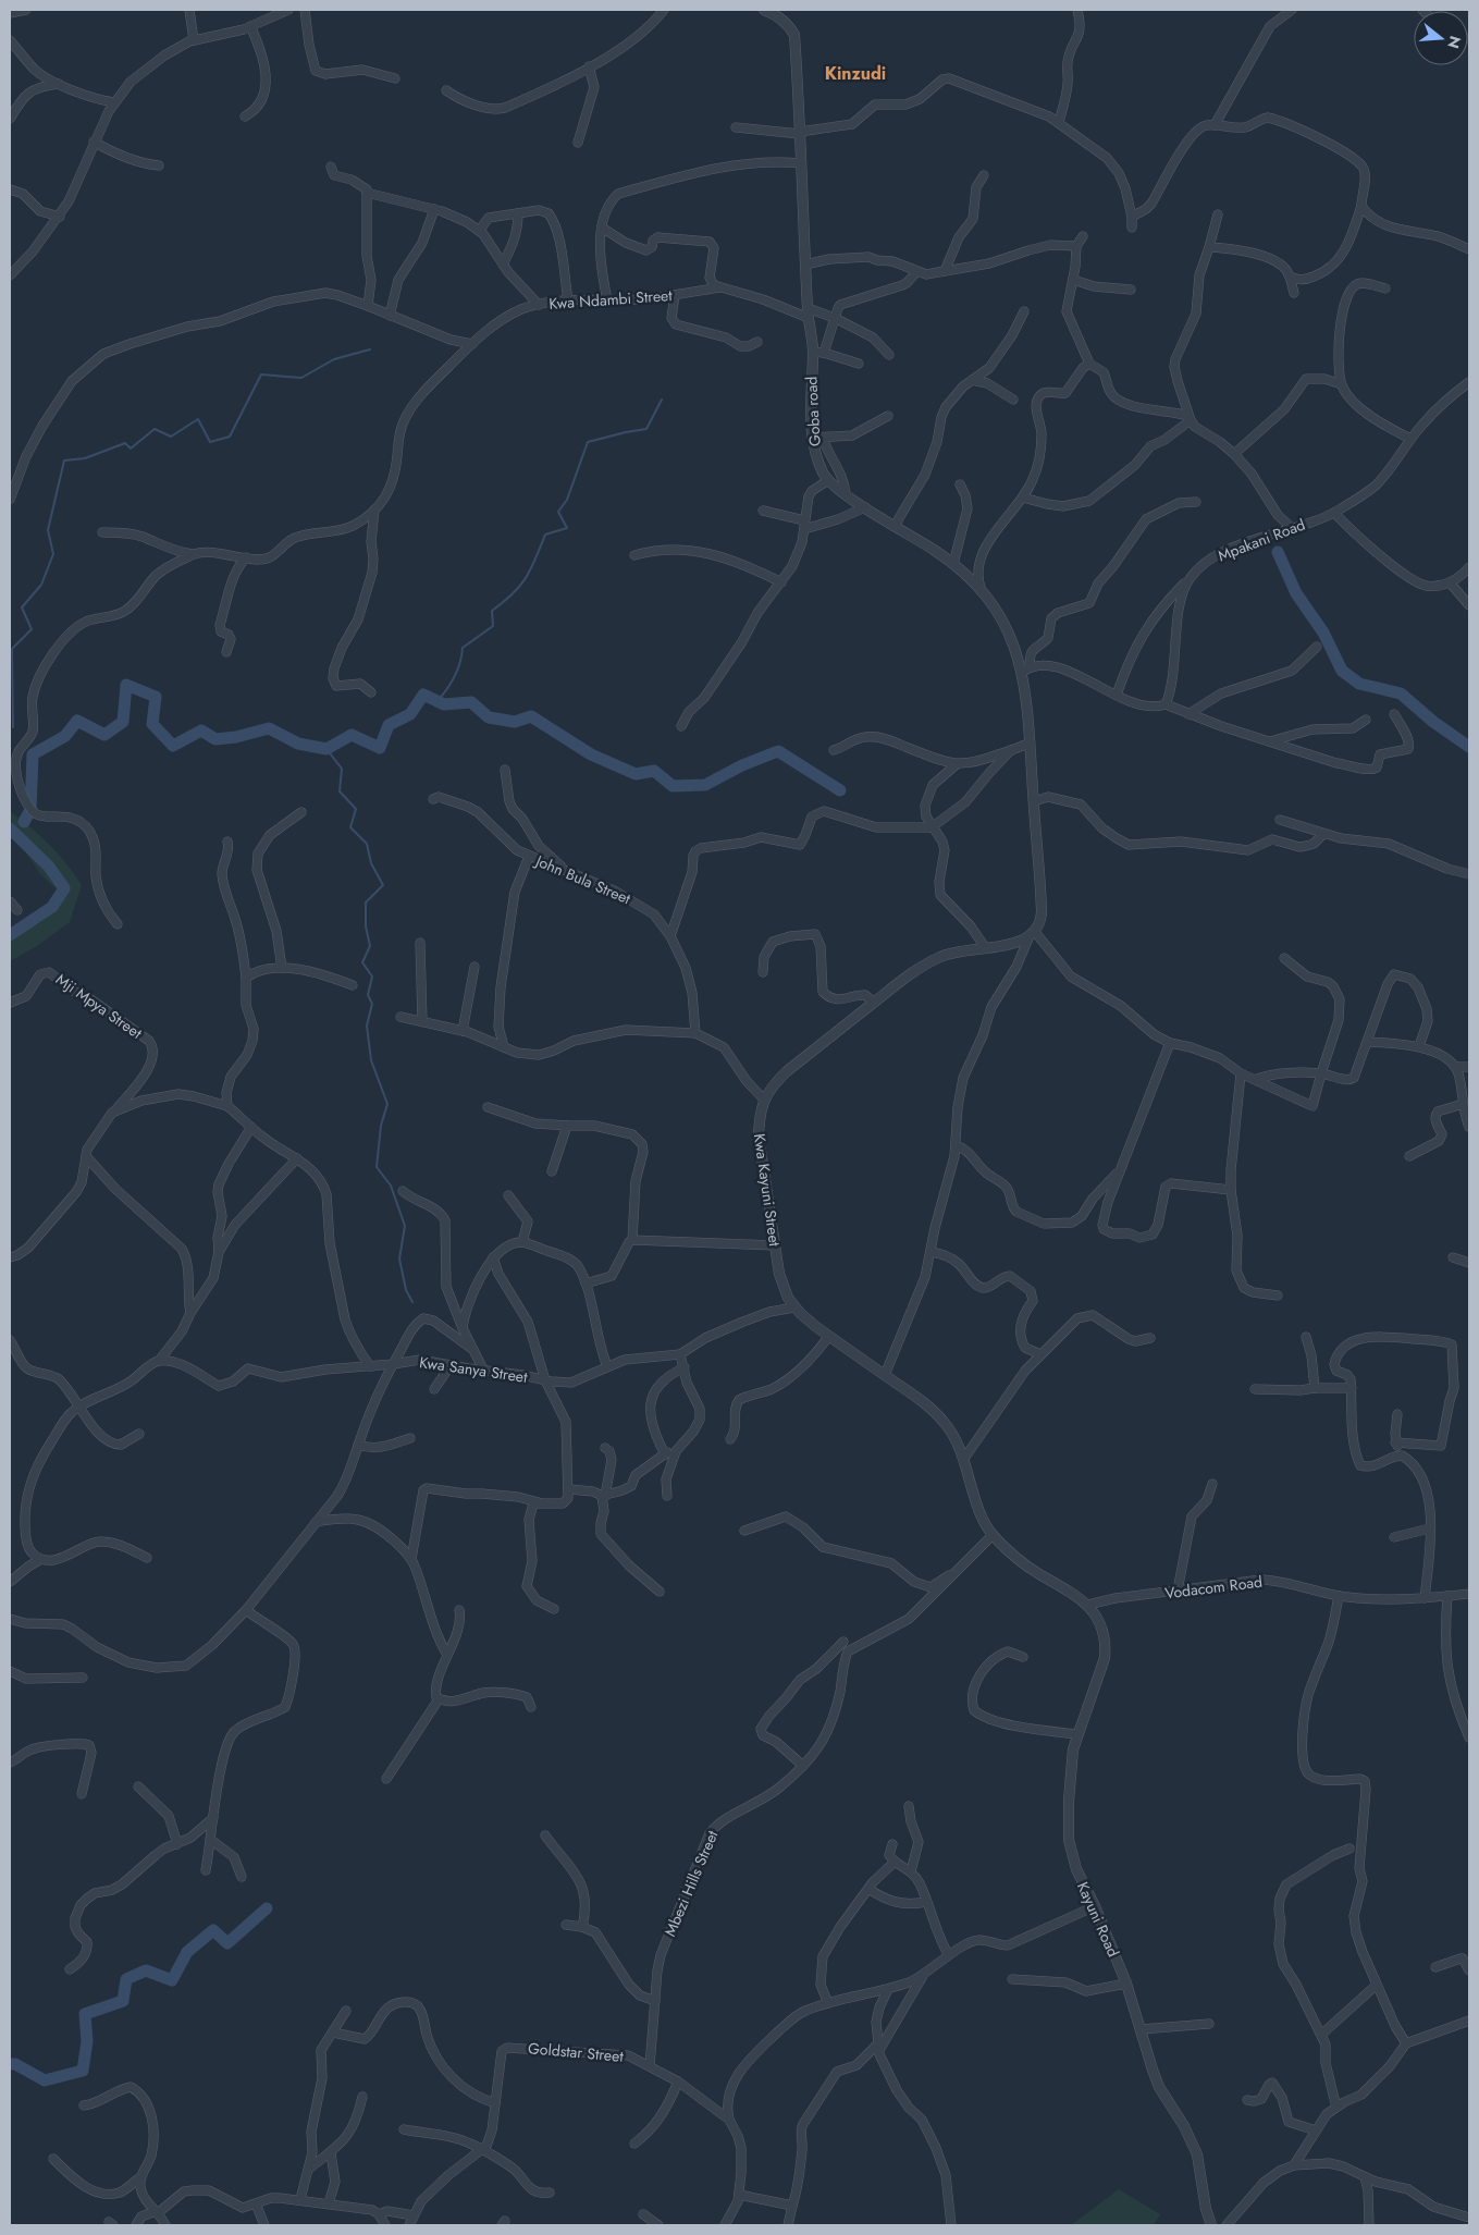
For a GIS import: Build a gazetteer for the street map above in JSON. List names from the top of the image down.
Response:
{
  "streets": {
    "street": [
      "Kwa Ndambi Street",
      "Goba road",
      "Mpakani Road",
      "John Bula Street",
      "Mji Mpya Street",
      "Kwa Kayuni Street",
      "Kwa Sanya Street",
      "Vodacom Road",
      "Mbezi Hills Street",
      "Kayuni Road",
      "Goldstar Street"
    ]
  },
  "crossings": [
    ["Kwa Ndambi Street", "Goba road"],
    ["Kwa Kayuni Street", "Kwa Sanya Street"],
    ["Kwa Kayuni Street", "Vodacom Road"],
    ["Kwa Kayuni Street", "Mbezi Hills Street"],
    ["Kwa Kayuni Street", "Kayuni Road"],
    ["Vodacom Road", "Kayuni Road"],
    ["Mbezi Hills Street", "Goldstar Street"]
  ],
  "districts": ["Kinzudi"],
  "north": "right"
}
